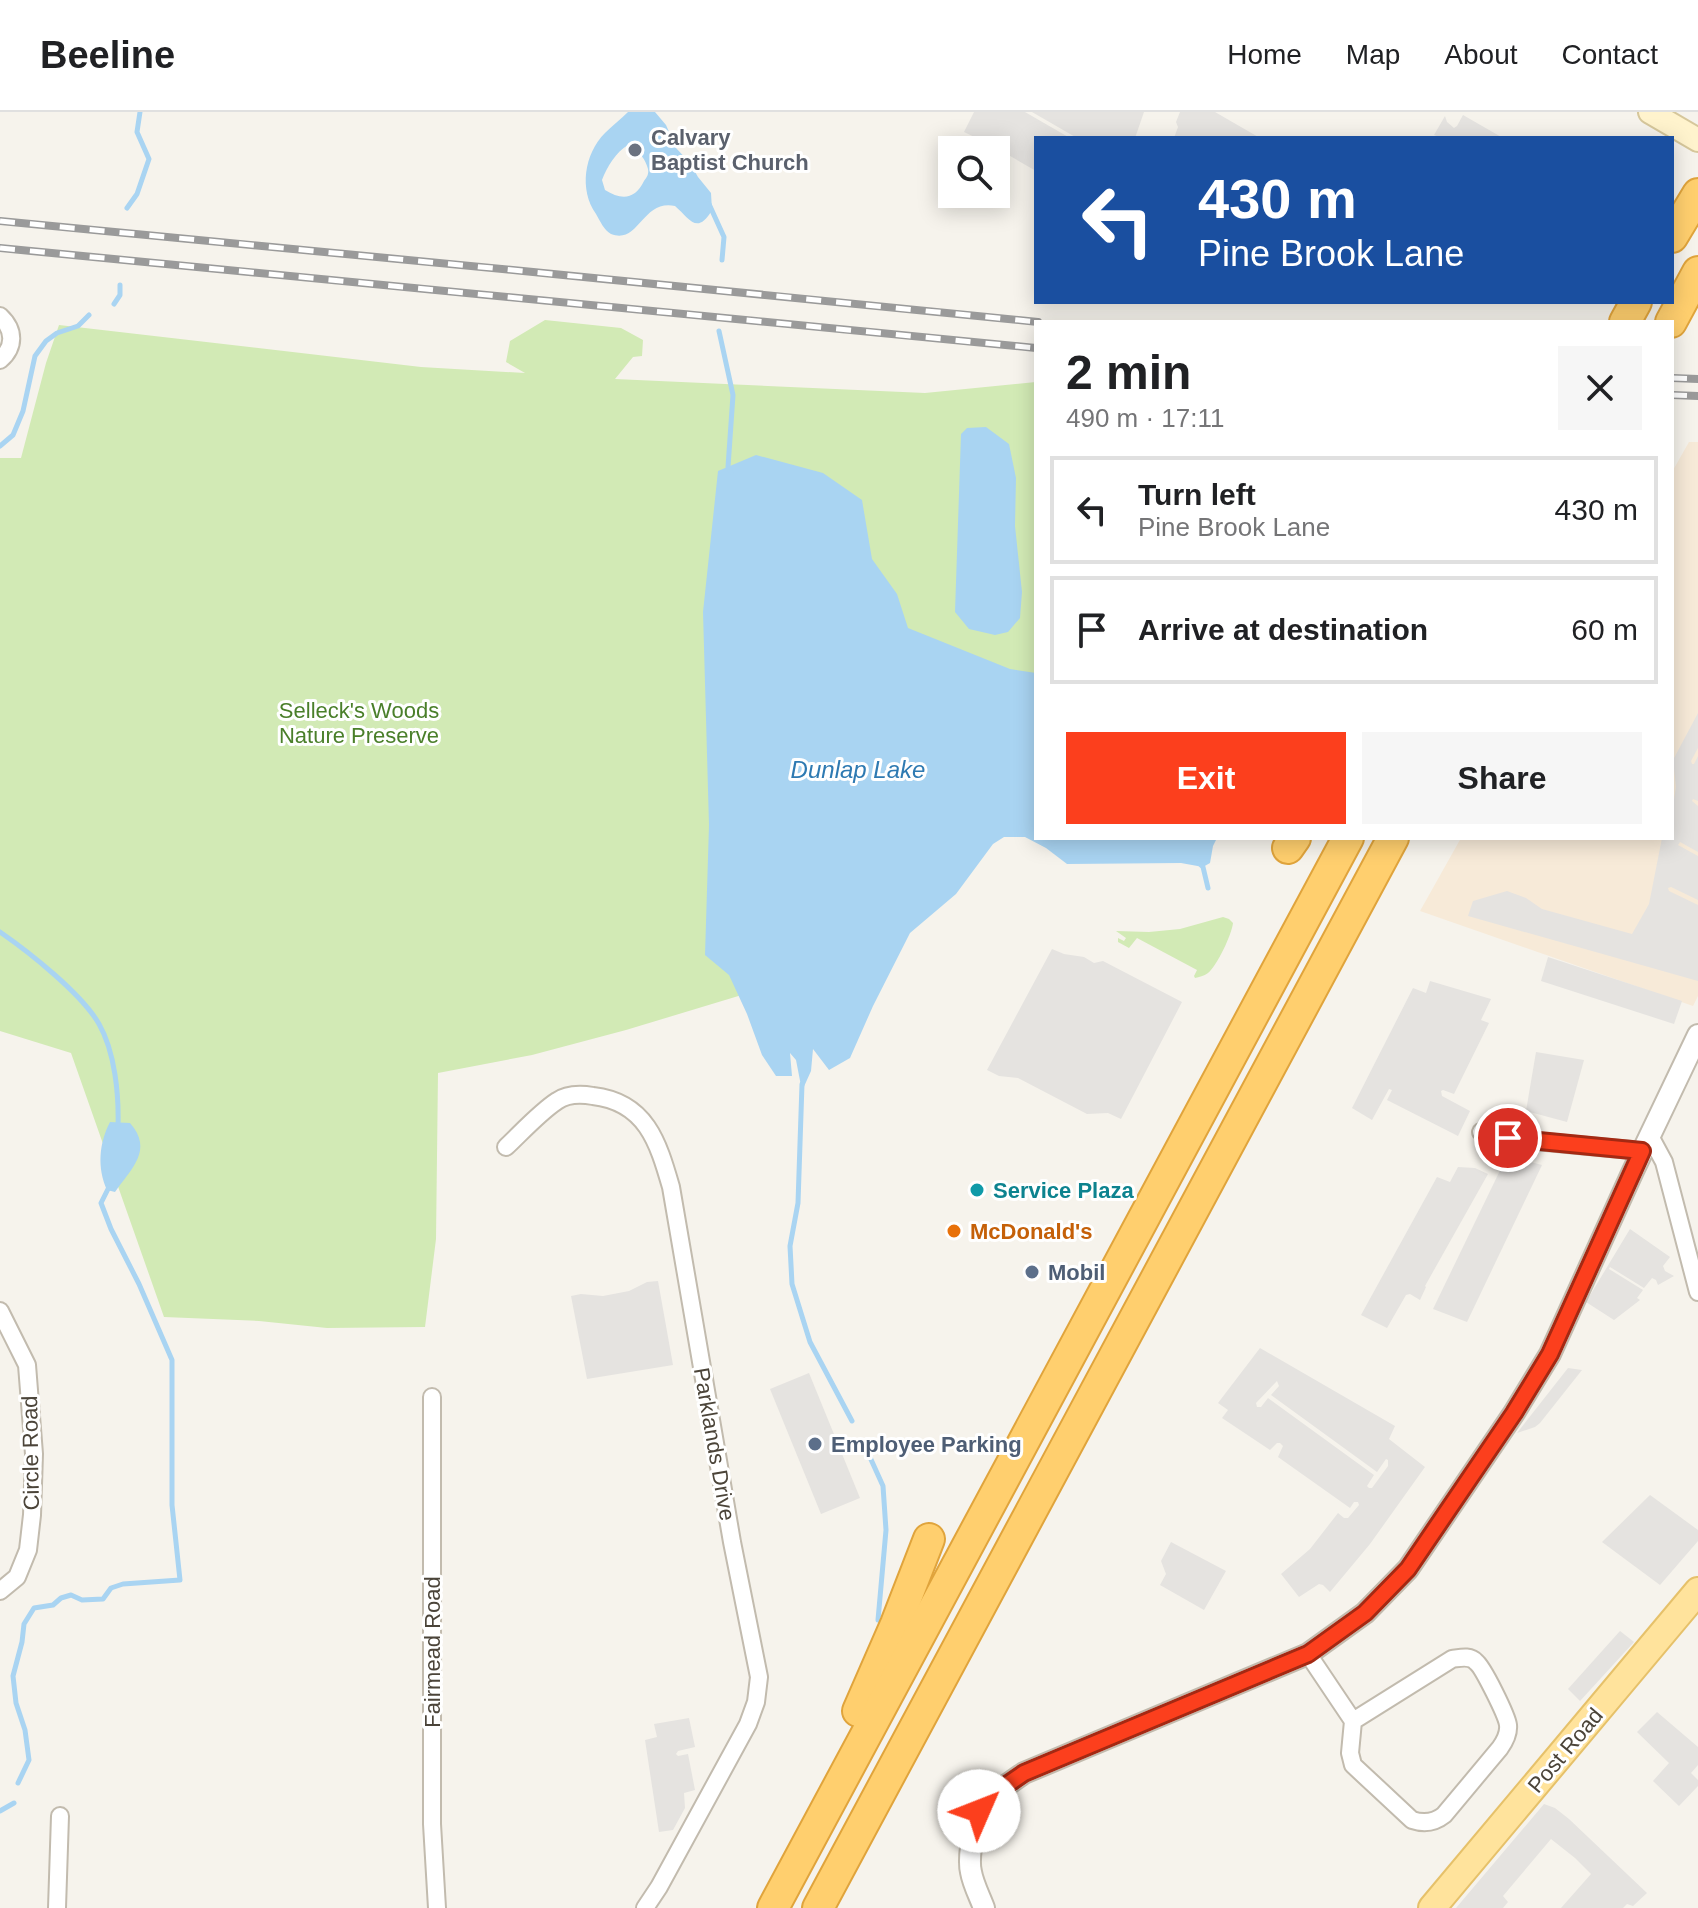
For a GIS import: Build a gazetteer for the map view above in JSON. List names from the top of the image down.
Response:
{
  "streets": {
    "main road": ["Post Road"],
    "street": ["Parklands Drive", "Circle Road", "Fairmead Road"]
  },
  "water": ["Dunlap Lake"],
  "parks": ["Selleck's Woods Nature Preserve"],
  "places": [
    "Calvary Baptist Church",
    "Service Plaza",
    "McDonald's",
    "Mobil",
    "Employee Parking"
  ],
  "page": {
    "header": "Beeline",
    "nav": [
      "Home",
      "Map",
      "About",
      "Contact"
    ],
    "turn": ["430 m", "Pine Brook Lane"],
    "heading": ["2 min", "490 m · 17:11"],
    "list": [
      {
        "name": "Turn left",
        "note": "Pine Brook Lane",
        "value": "430 m"
      },
      {
        "name": "Arrive at destination",
        "value": "60 m"
      }
    ],
    "buttons": ["Exit", "Share"]
  }
}
